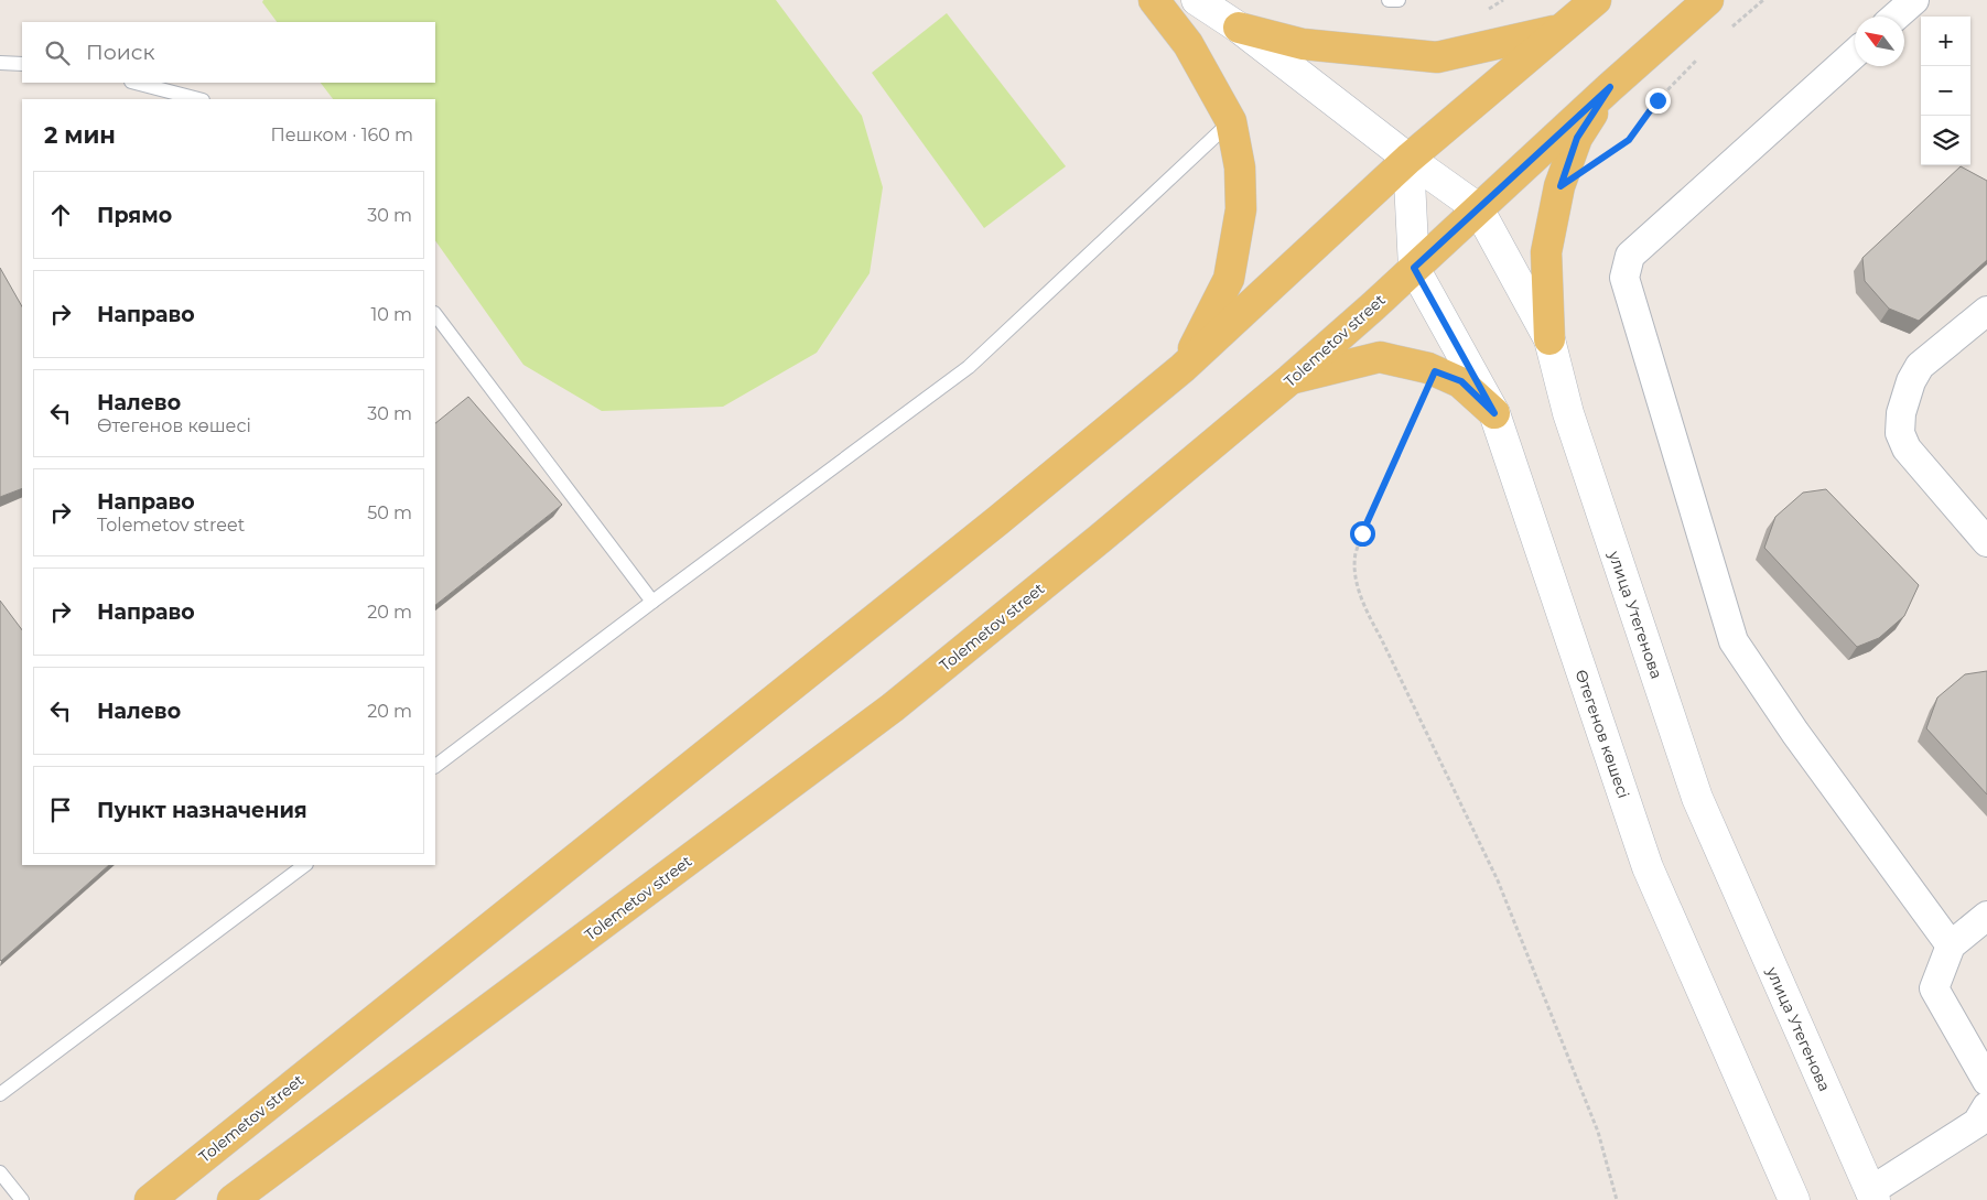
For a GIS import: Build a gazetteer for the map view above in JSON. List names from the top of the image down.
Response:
{
  "streets": {
    "main road": ["Tolemetov street", "улица Утегенова", "Өтегенов көшесі"]
  },
  "crossings": [
    ["Tolemetov street", "улица Утегенова"],
    ["Tolemetov street", "Өтегенов көшесі"]
  ],
  "north": "top left",
  "page": {
    "map_buttons": ["+", "−"],
    "search": "Поиск",
    "heading": ["2 мин", "Пешком · 160 m"],
    "list": [
      ["Прямо", "30 m"],
      ["Направо", "10 m"],
      ["Налево", "Өтегенов көшесі", "30 m"],
      ["Направо", "Tolemetov street", "50 m"],
      ["Направо", "20 m"],
      ["Налево", "20 m"],
      "Пункт назначения"
    ]
  }
}
